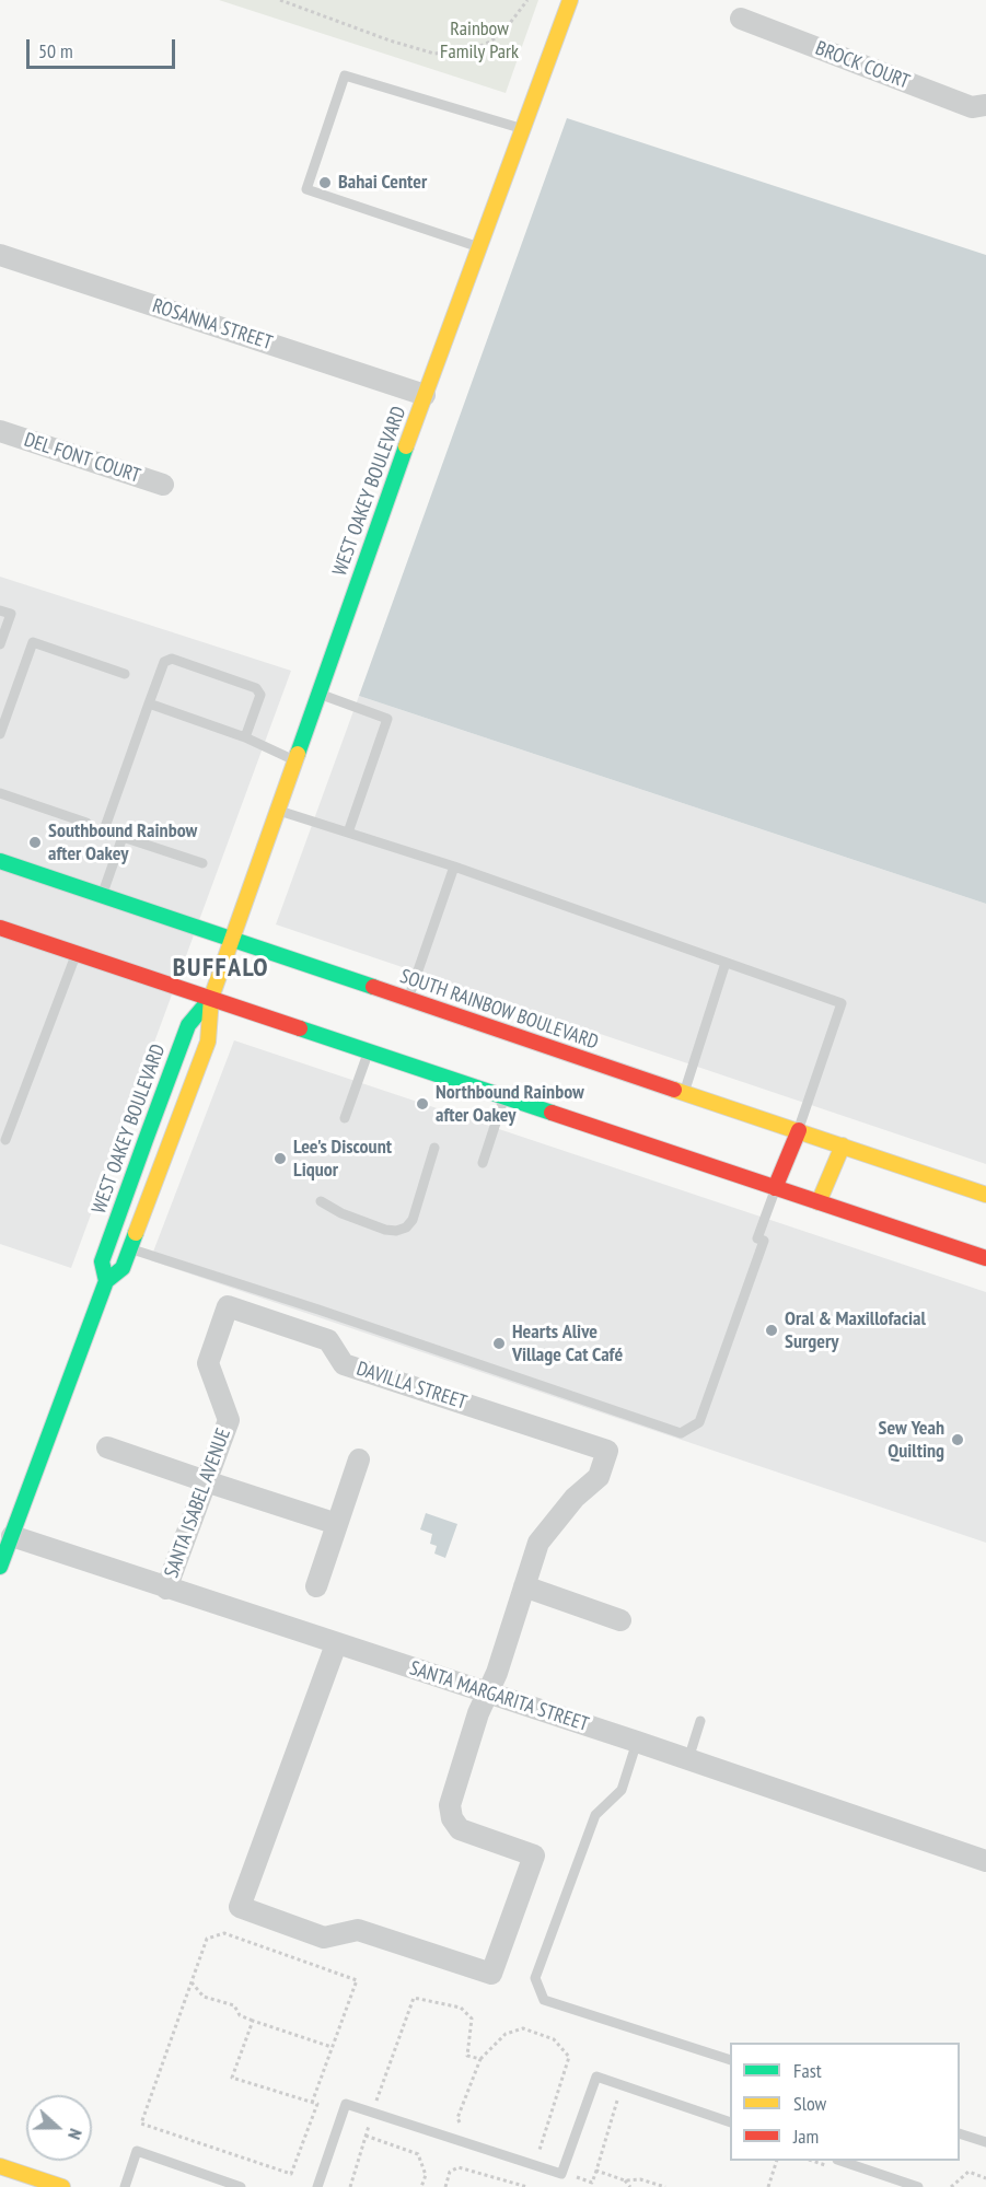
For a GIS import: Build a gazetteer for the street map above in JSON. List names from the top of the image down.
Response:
{
  "streets": {
    "main road": ["WEST OAKEY BOULEVARD", "SOUTH RAINBOW BOULEVARD"],
    "street": [
      "BROCK COURT",
      "ROSANNA STREET",
      "DEL FONT COURT",
      "DAVILLA STREET",
      "SANTA ISABEL AVENUE",
      "SANTA MARGARITA STREET"
    ]
  },
  "crossings": [
    ["ROSANNA STREET", "WEST OAKEY BOULEVARD"],
    ["WEST OAKEY BOULEVARD", "SOUTH RAINBOW BOULEVARD"],
    ["WEST OAKEY BOULEVARD", "SANTA MARGARITA STREET"],
    ["DAVILLA STREET", "SANTA ISABEL AVENUE"],
    ["SANTA ISABEL AVENUE", "SANTA MARGARITA STREET"]
  ],
  "districts": ["BUFFALO"],
  "parks": ["Rainbow Family Park"],
  "places": [
    "Bahai Center",
    "Southbound Rainbow after Oakey",
    "Northbound Rainbow after Oakey",
    "Lee's Discount Liquor",
    "Oral & Maxillofacial Surgery",
    "Hearts Alive Village Cat Café",
    "Sew Yeah Quilting"
  ],
  "legend": ["Fast", "Slow", "Jam"],
  "scale_bar": "50 m",
  "north": "right"
}
